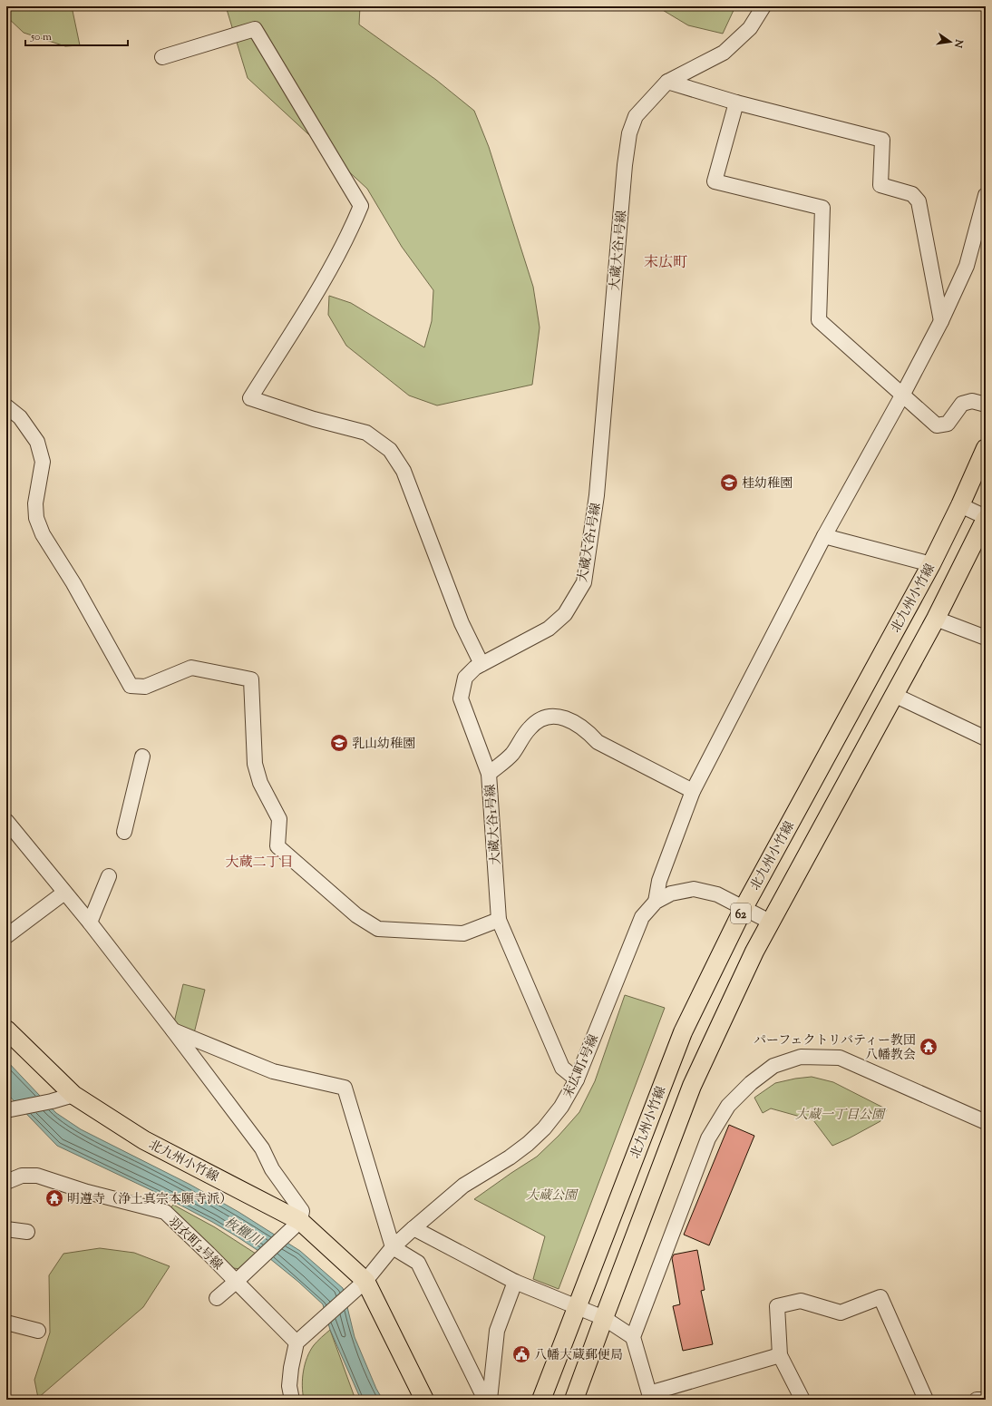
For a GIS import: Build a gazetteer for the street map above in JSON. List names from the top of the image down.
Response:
{
  "streets": {
    "main road": ["北九州小竹線", "62"],
    "street": ["大蔵大谷1号線", "末広町1号線", "羽衣町2号線"]
  },
  "crossings": [
    ["大蔵大谷1号線", "末広町1号線"],
    ["北九州小竹線", "末広町1号線"],
    ["62", "末広町1号線"],
    ["末広町1号線", "羽衣町2号線"]
  ],
  "districts": ["末広町", "大蔵二丁目"],
  "water": ["板櫃川"],
  "parks": ["大蔵一丁目公園", "大蔵公園"],
  "places": {
    "school or university": ["桂幼稚園", "乳山幼稚園"],
    "temple": ["パーフェクトリバティー教団 八幡教会", "明遵寺（浄土真宗本願寺派）"],
    "public building": ["八幡大蔵郵便局"]
  },
  "scale_bar": "50 m",
  "north": "right"
}
